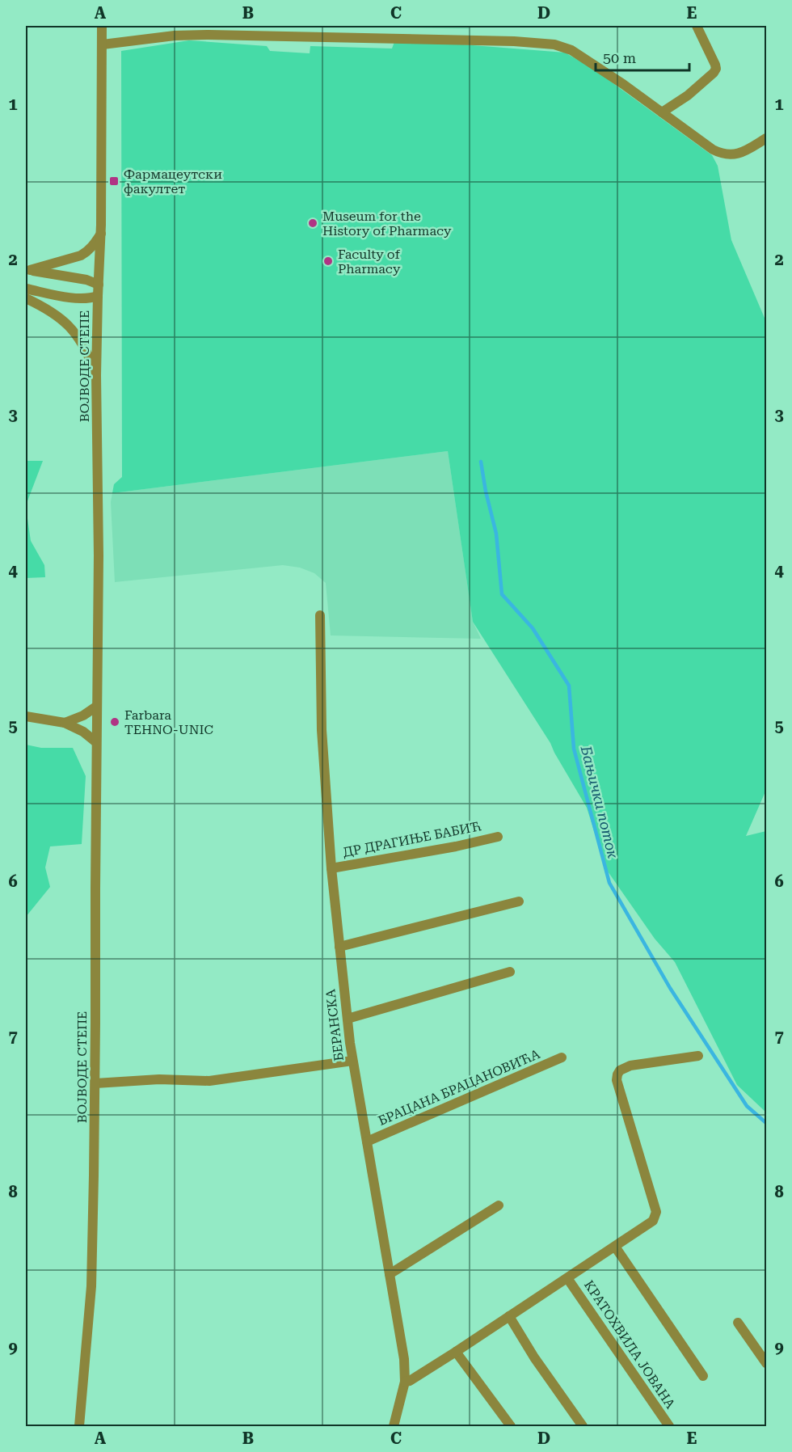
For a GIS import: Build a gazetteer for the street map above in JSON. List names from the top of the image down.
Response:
{
  "streets": {
    "street": [
      "ВОЈВОДЕ СТЕПЕ",
      "ДР ДРАГИЊЕ БАБИЋ",
      "БЕРАНСКА",
      "БРАЦАНА БРАЦАНОВИЋА",
      "КРАТОХВИЛА ЈОВАНА"
    ]
  },
  "crossings": [
    ["ДР ДРАГИЊЕ БАБИЋ", "БЕРАНСКА"],
    ["БЕРАНСКА", "БРАЦАНА БРАЦАНОВИЋА"]
  ],
  "water": ["Бањички поток"],
  "places": {
    "transit": ["Фармацеутски факултет"],
    "other": ["Museum for the History of Pharmacy", "Faculty of Pharmacy", "Farbara TEHNO-UNIC"]
  },
  "scale_bar": "50 m",
  "grid": {
    "columns": [
      "A",
      "B",
      "C",
      "D",
      "E"
    ],
    "rows": [
      "1",
      "2",
      "3",
      "4",
      "5",
      "6",
      "7",
      "8",
      "9"
    ]
  }
}
